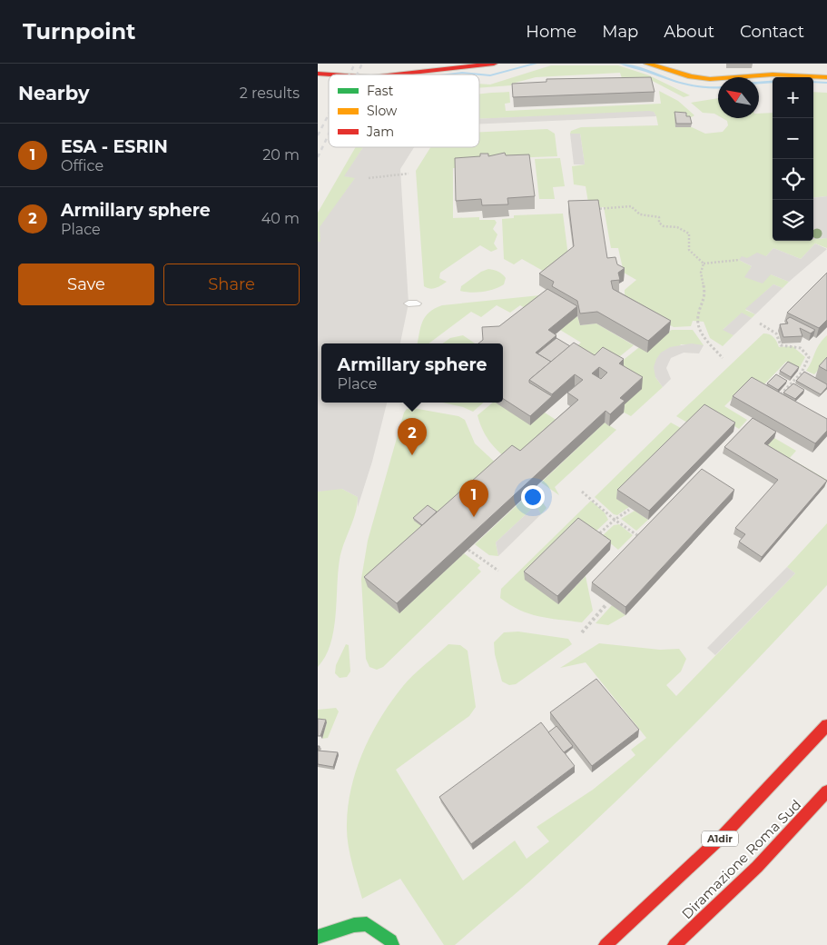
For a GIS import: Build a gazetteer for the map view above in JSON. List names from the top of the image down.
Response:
{
  "streets": {
    "main road": ["A1dir", "Diramazione Roma Sud"]
  },
  "legend": ["Fast", "Slow", "Jam"],
  "north": "top left",
  "page": {
    "header": "Turnpoint",
    "nav": [
      "Home",
      "Map",
      "About",
      "Contact"
    ],
    "heading": ["Nearby", "2 results"],
    "map_buttons": ["+", "−"],
    "list": [
      {
        "mark": "1",
        "name": "ESA - ESRIN",
        "note": "Office",
        "value": "20 m"
      },
      {
        "mark": "2",
        "name": "Armillary sphere",
        "note": "Place",
        "value": "40 m"
      }
    ],
    "buttons": ["Save", "Share"],
    "popup": ["Armillary sphere", "Place"],
    "pins": ["2", "1"]
  }
}
